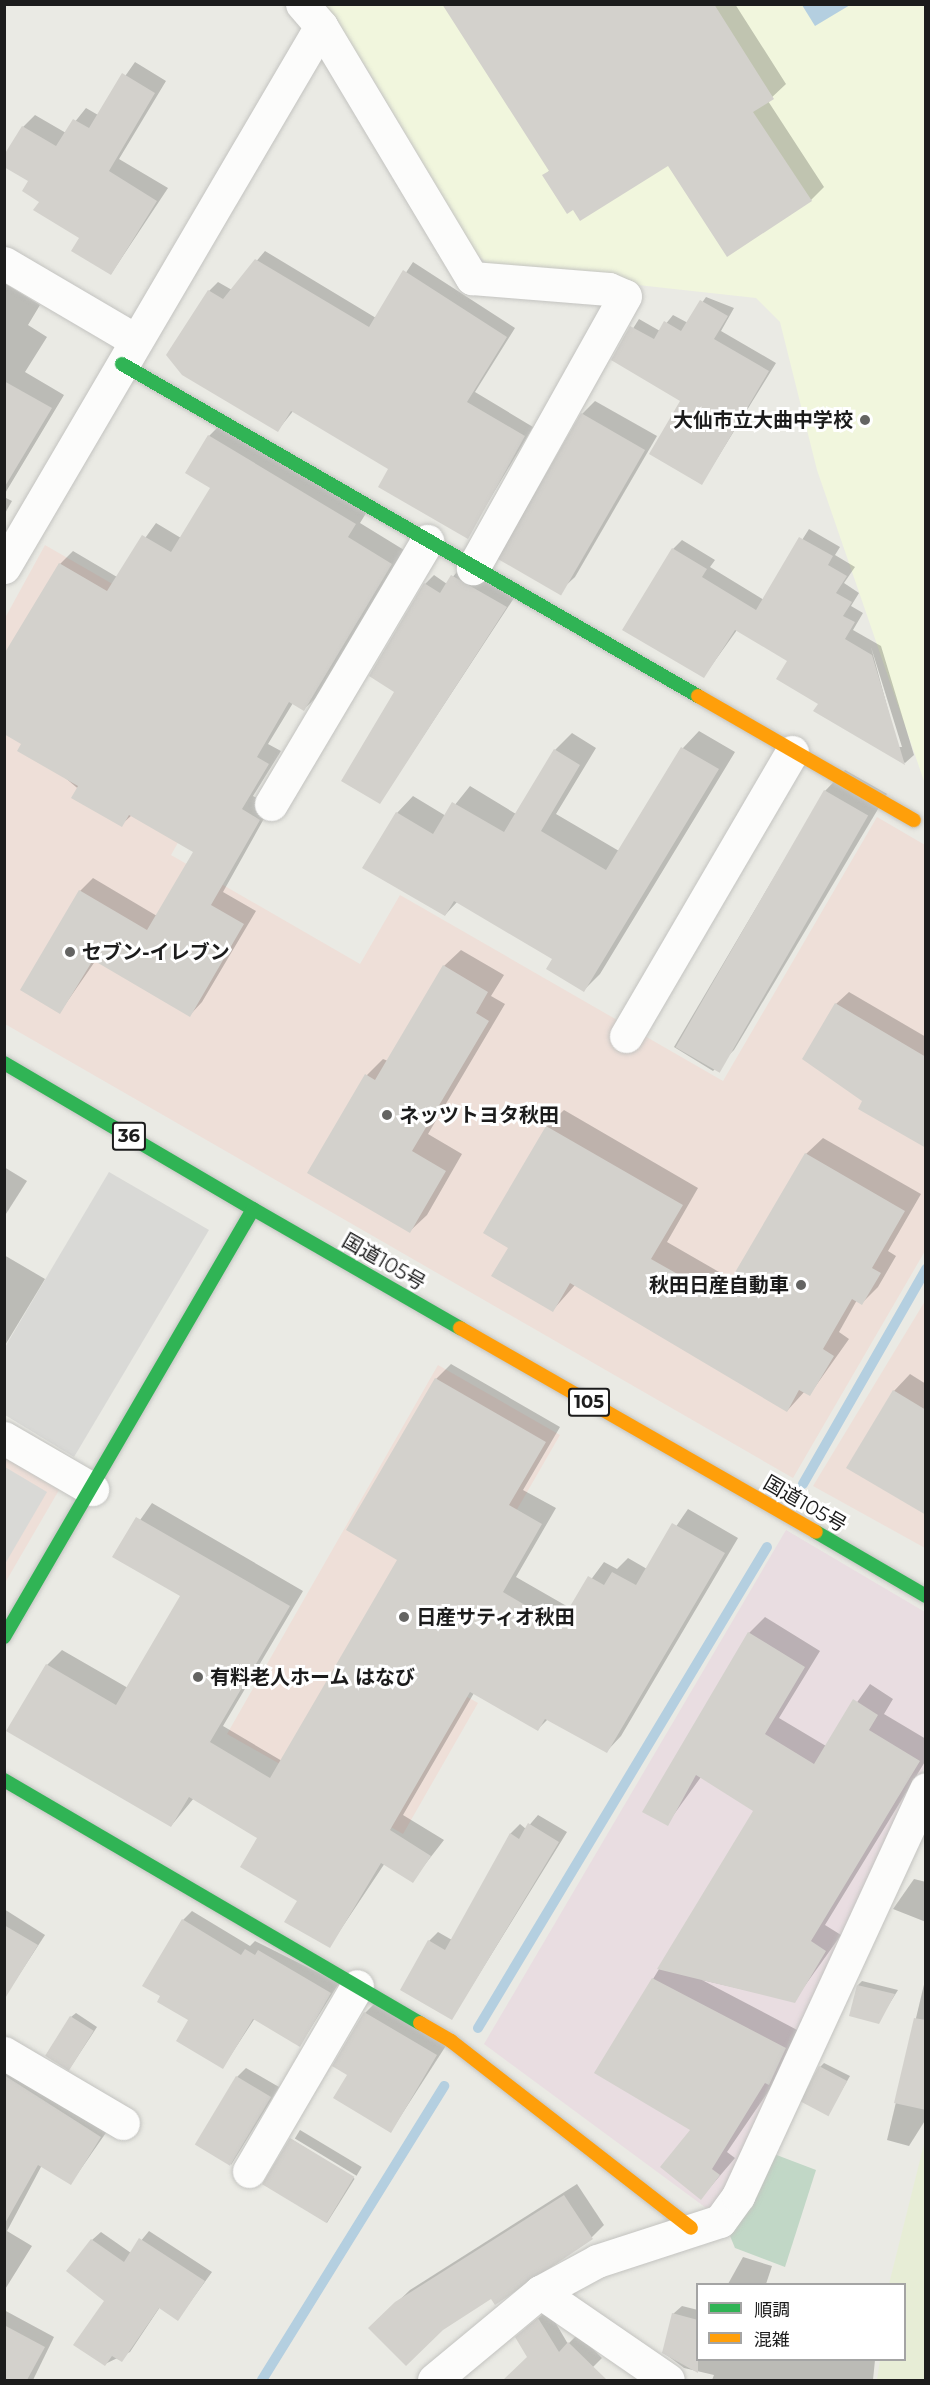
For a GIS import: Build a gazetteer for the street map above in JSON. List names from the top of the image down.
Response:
{
  "streets": {
    "main road": ["36", "国道105号", "105"]
  },
  "crossings": [
    ["36", "国道105号"]
  ],
  "places": [
    "大仙市立大曲中学校",
    "セブン-イレブン",
    "ネッツトヨタ秋田",
    "秋田日産自動車",
    "日産サティオ秋田",
    "有料老人ホーム はなび"
  ],
  "legend": ["順調", "混雑"]
}
